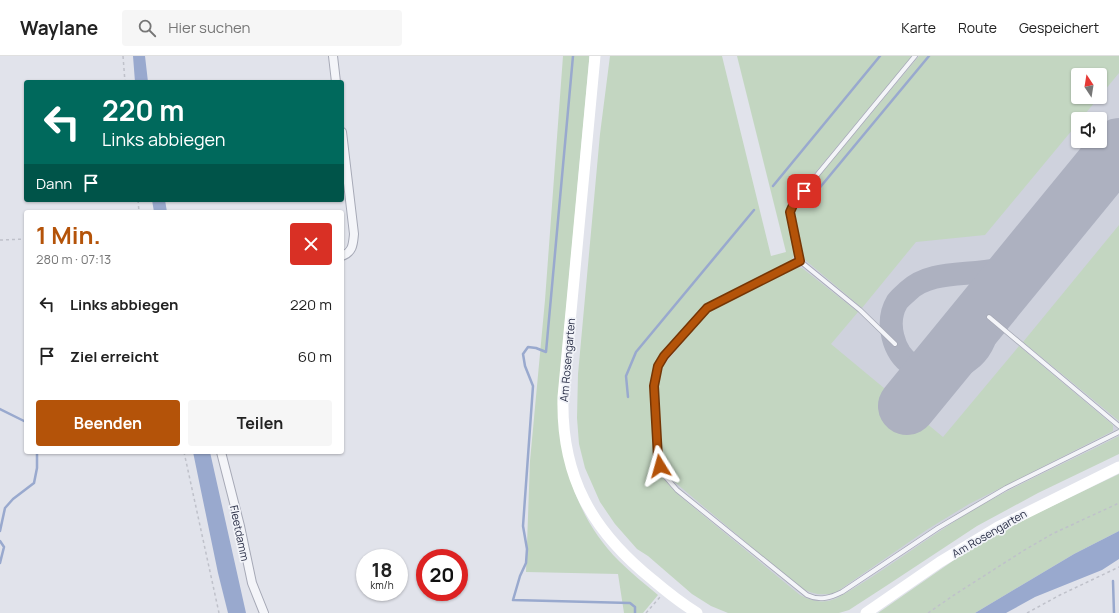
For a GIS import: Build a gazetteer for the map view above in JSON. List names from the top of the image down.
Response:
{
  "streets": {
    "main road": ["Am Rosengarten"],
    "street": ["Fleetdamm"]
  },
  "north": "top",
  "page": {
    "header": "Waylane",
    "search": "Hier suchen",
    "nav": ["Karte", "Route", "Gespeichert"],
    "turn": ["220 m", "Links abbiegen"],
    "then": "Dann",
    "heading": ["1 Min.", "280 m · 07:13"],
    "list": [
      {
        "name": "Links abbiegen",
        "value": "220 m"
      },
      {
        "name": "Ziel erreicht",
        "value": "60 m"
      }
    ],
    "buttons": ["Beenden", "Teilen"],
    "speed": "18 km/h",
    "limit": "20"
  }
}
